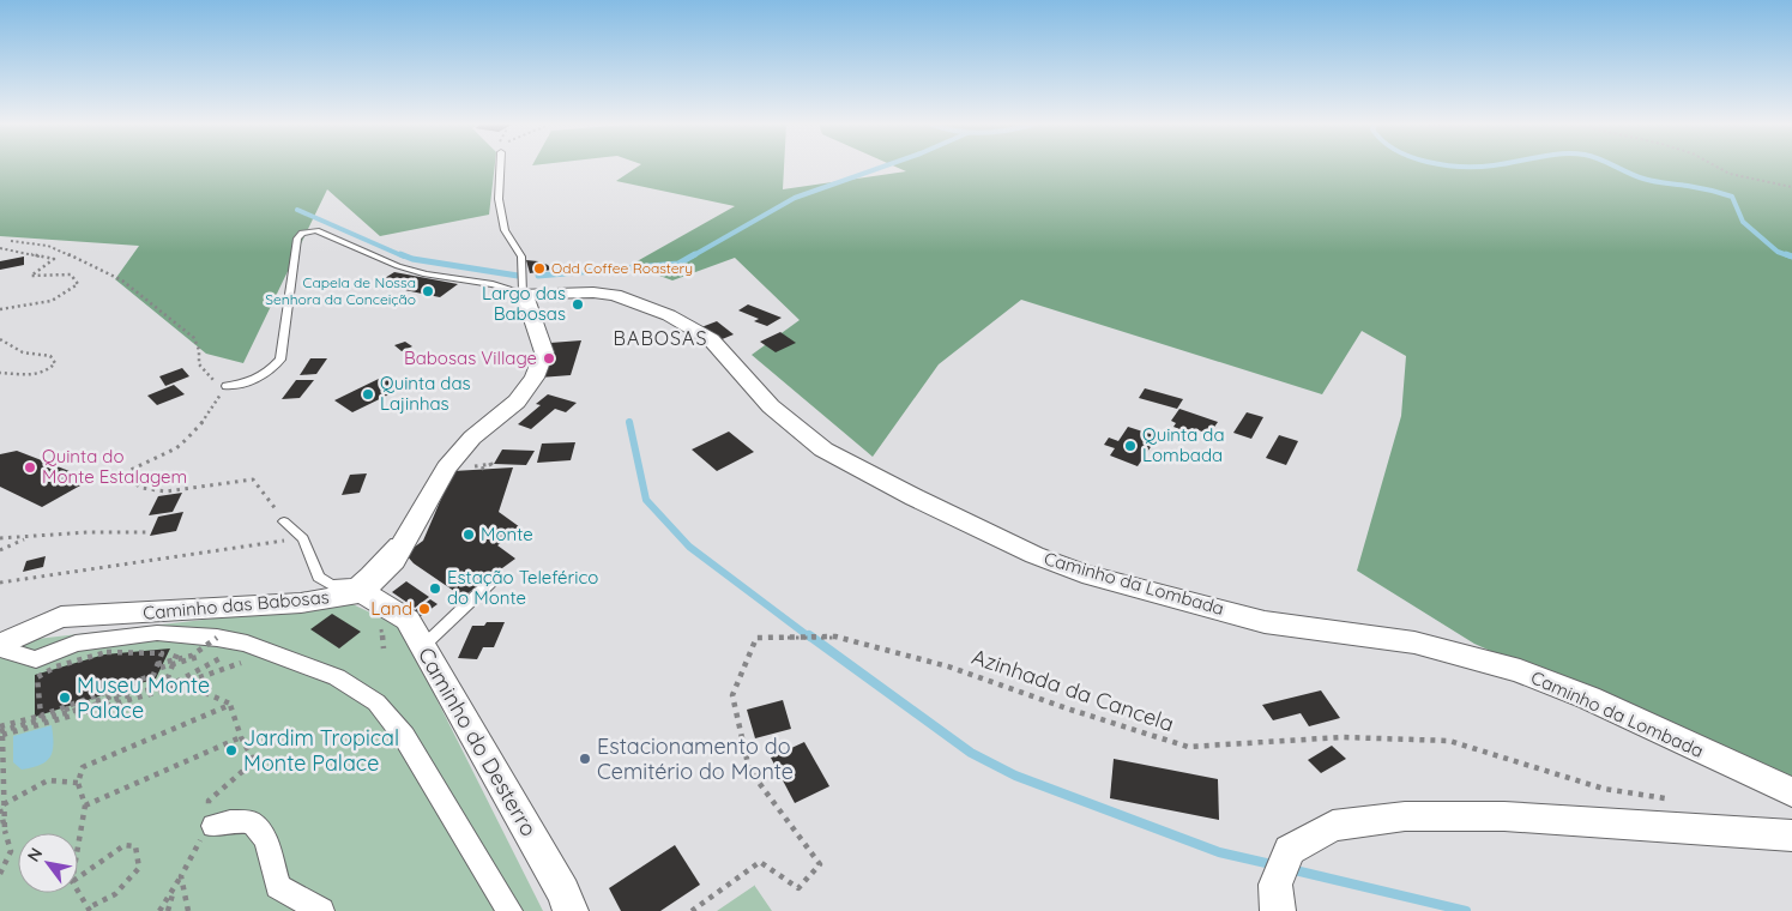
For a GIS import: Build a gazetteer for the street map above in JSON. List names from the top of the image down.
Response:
{
  "streets": {
    "street": ["Caminho da Lombada", "Caminho das Babosas", "Caminho do Desterro"],
    "path": ["Azinhada da Cancela"]
  },
  "crossings": [
    ["Caminho das Babosas", "Caminho do Desterro"]
  ],
  "districts": ["BABOSAS"],
  "places": [
    "Odd Coffee Roastery",
    "Capela de Nossa Senhora da Conceição",
    "Largo das Babosas",
    "Babosas Village",
    "Quinta das Lajinhas",
    "Quinta da Lombada",
    "Quinta do Monte Estalagem",
    "Monte",
    "Estação Teleférico do Monte",
    "Land",
    "Museu Monte Palace",
    "Jardim Tropical Monte Palace",
    "Estacionamento do Cemitério do Monte"
  ],
  "north": "top left"
}
